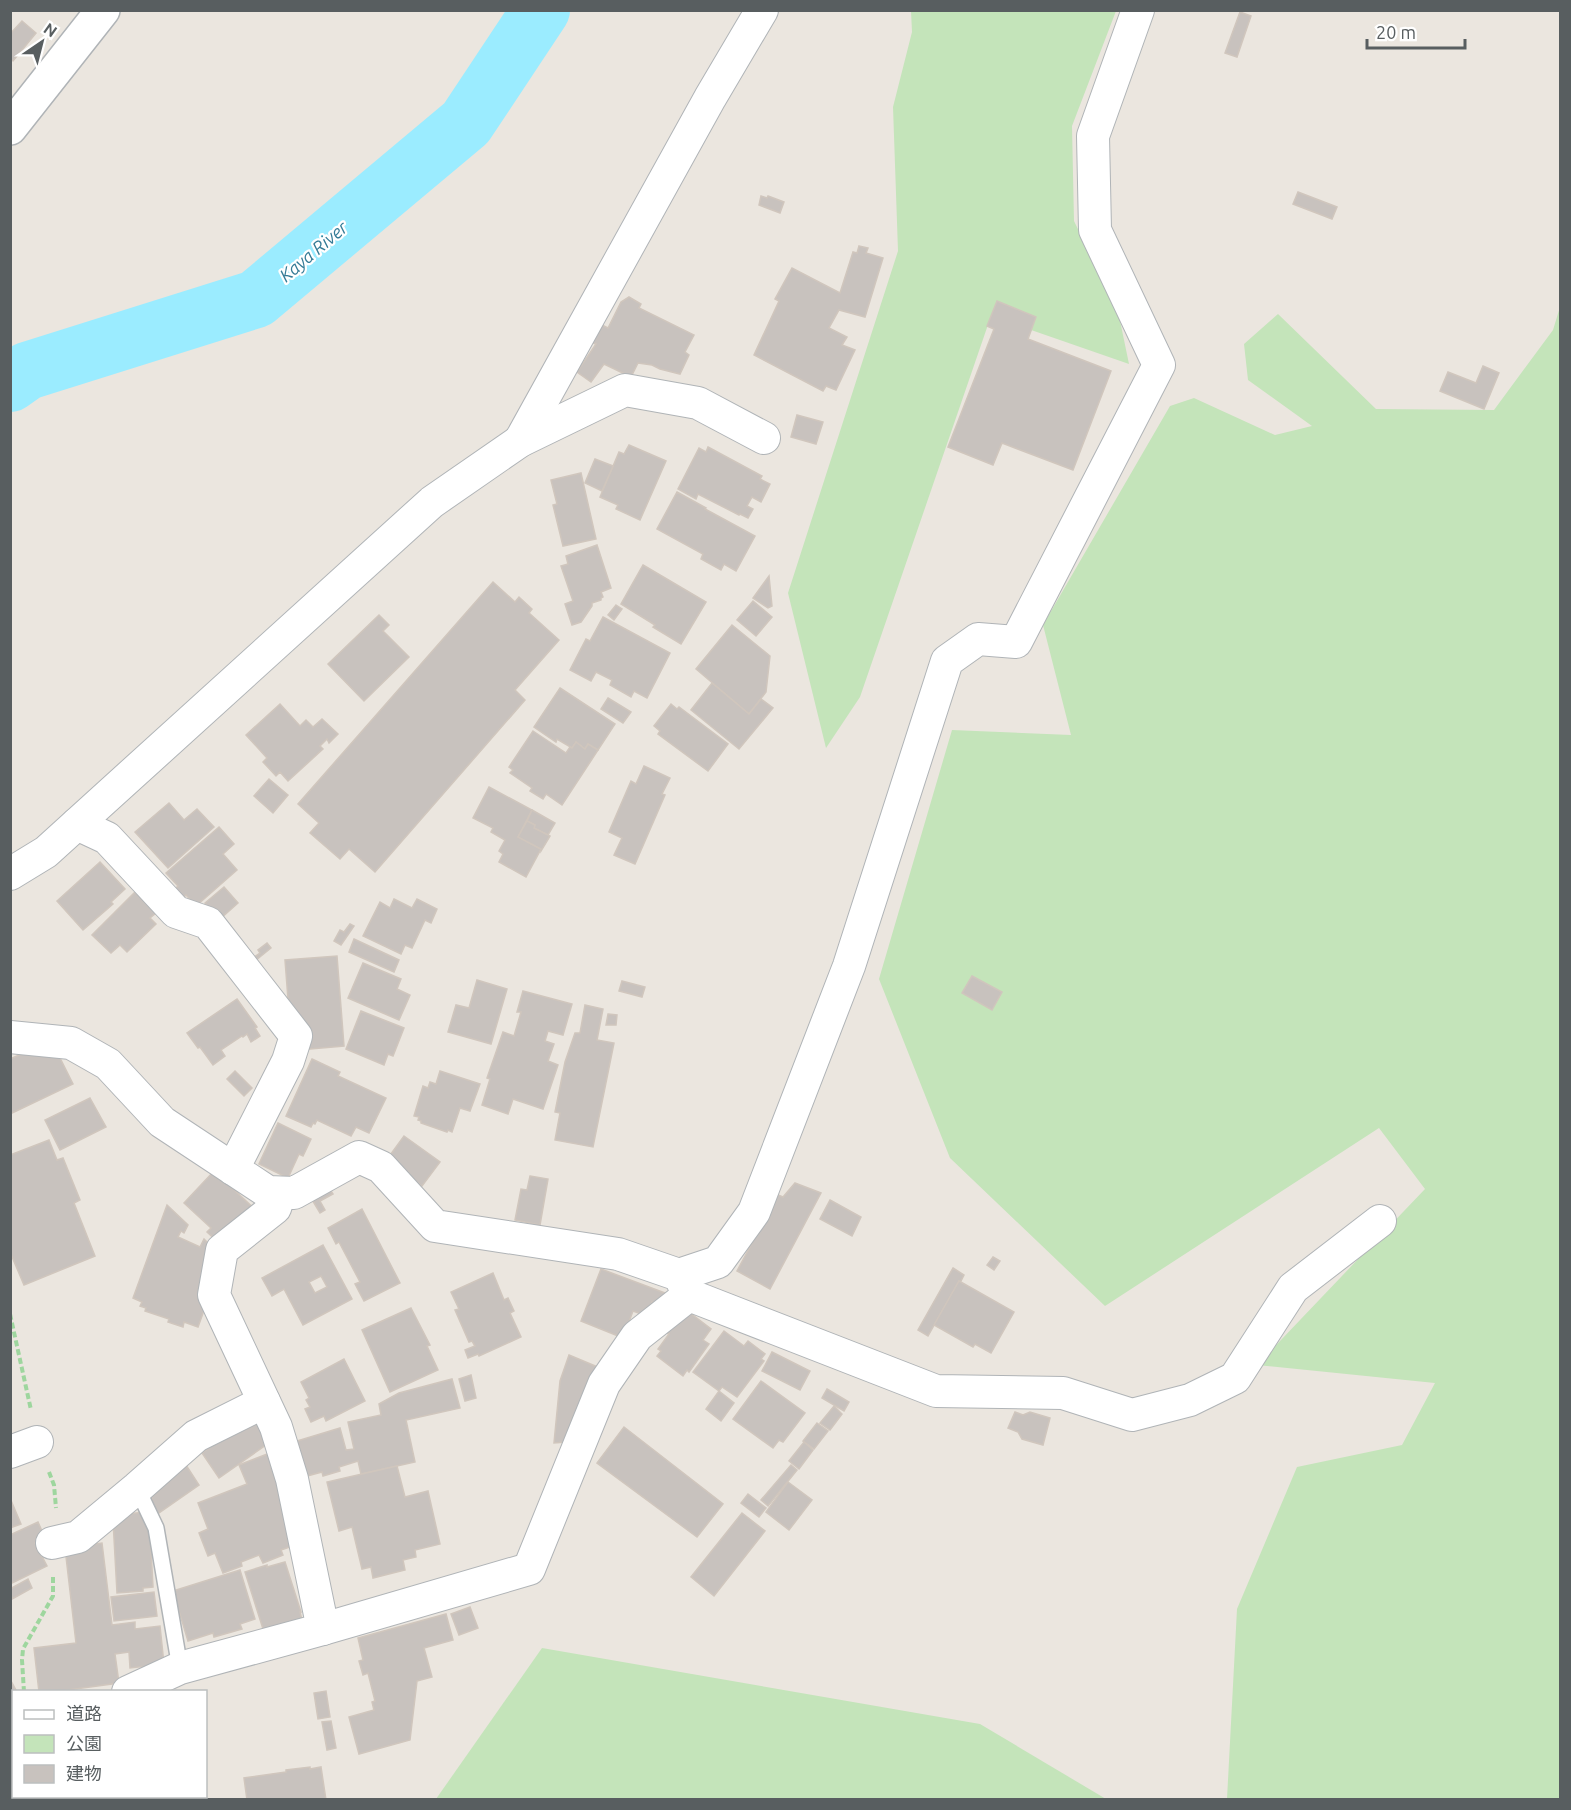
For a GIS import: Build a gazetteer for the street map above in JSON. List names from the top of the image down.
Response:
{
  "water": ["Kaya River"],
  "legend": ["道路", "公園", "建物"],
  "scale_bar": "20 m",
  "north": "top right"
}
